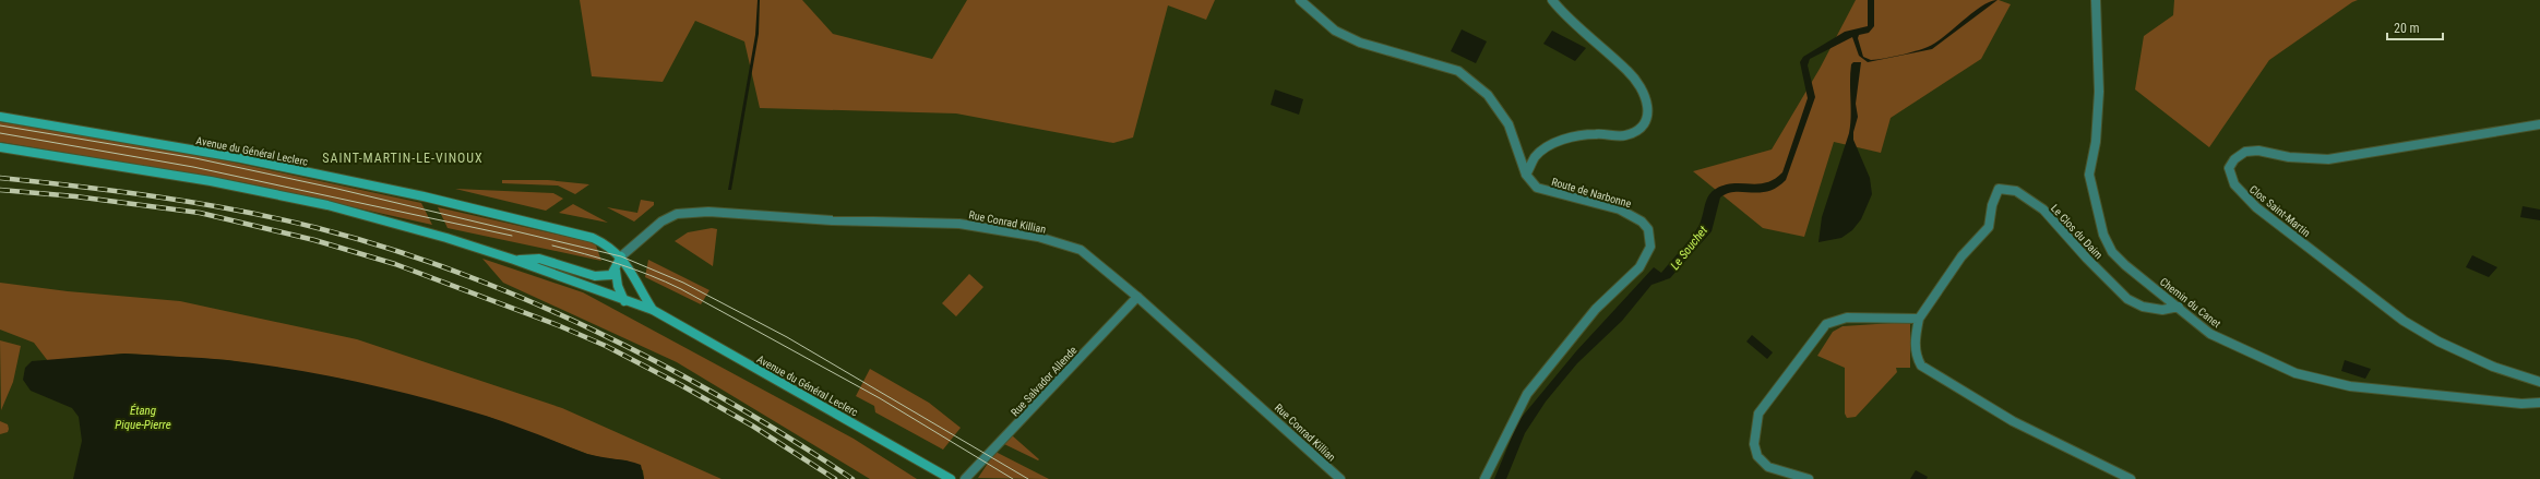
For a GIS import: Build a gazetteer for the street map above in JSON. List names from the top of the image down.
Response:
{
  "streets": {
    "main road": ["Avenue du Général Leclerc"],
    "street": [
      "Route de Narbonne",
      "Clos Saint-Martin",
      "Rue Conrad Killian",
      "Le Clos du Daim",
      "Chemin du Canet",
      "Rue Salvador Allende"
    ]
  },
  "crossings": [
    ["Avenue du Général Leclerc", "Rue Conrad Killian"],
    ["Rue Conrad Killian", "Rue Salvador Allende"],
    ["Le Clos du Daim", "Chemin du Canet"]
  ],
  "districts": ["SAINT-MARTIN-LE-VINOUX"],
  "water": ["Le Souchet", "Étang Pique-Pierre"],
  "scale_bar": "20 m"
}
